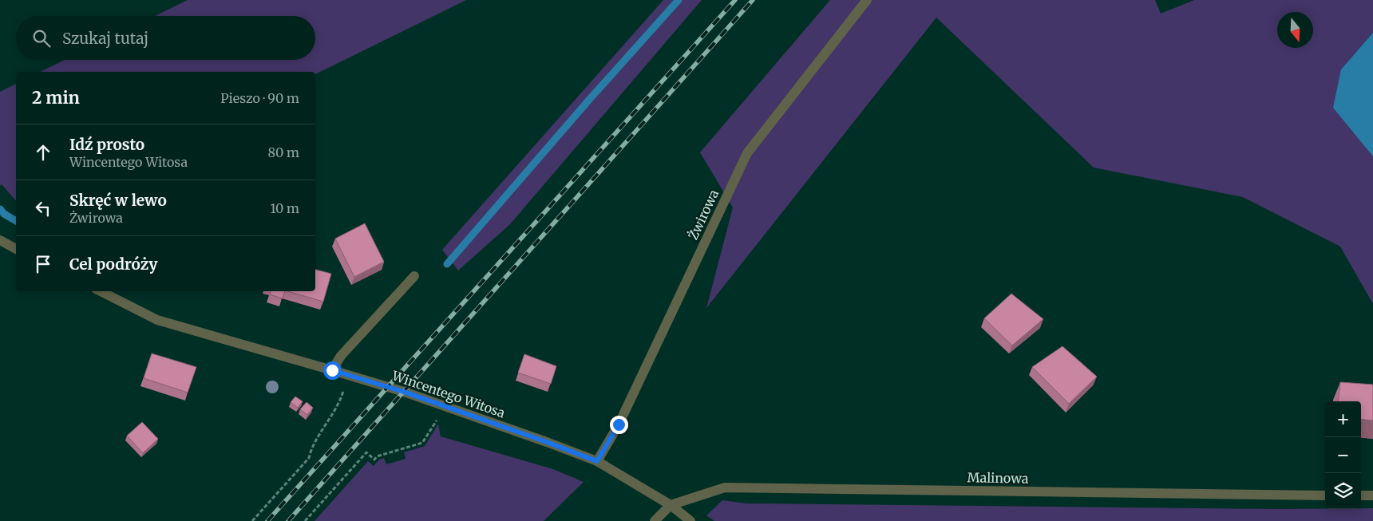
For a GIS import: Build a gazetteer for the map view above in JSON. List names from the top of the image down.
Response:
{
  "streets": {
    "street": ["Żwirowa", "Wincentego Witosa", "Malinowa"]
  },
  "crossings": [
    ["Żwirowa", "Wincentego Witosa"],
    ["Wincentego Witosa", "Malinowa"]
  ],
  "north": "bottom",
  "page": {
    "search": "Szukaj tutaj",
    "heading": ["2 min", "Pieszo · 90 m"],
    "list": [
      ["Idź prosto", "Wincentego Witosa", "80 m"],
      ["Skręć w lewo", "Żwirowa", "10 m"],
      "Cel podróży"
    ],
    "map_buttons": ["+", "−"]
  }
}
